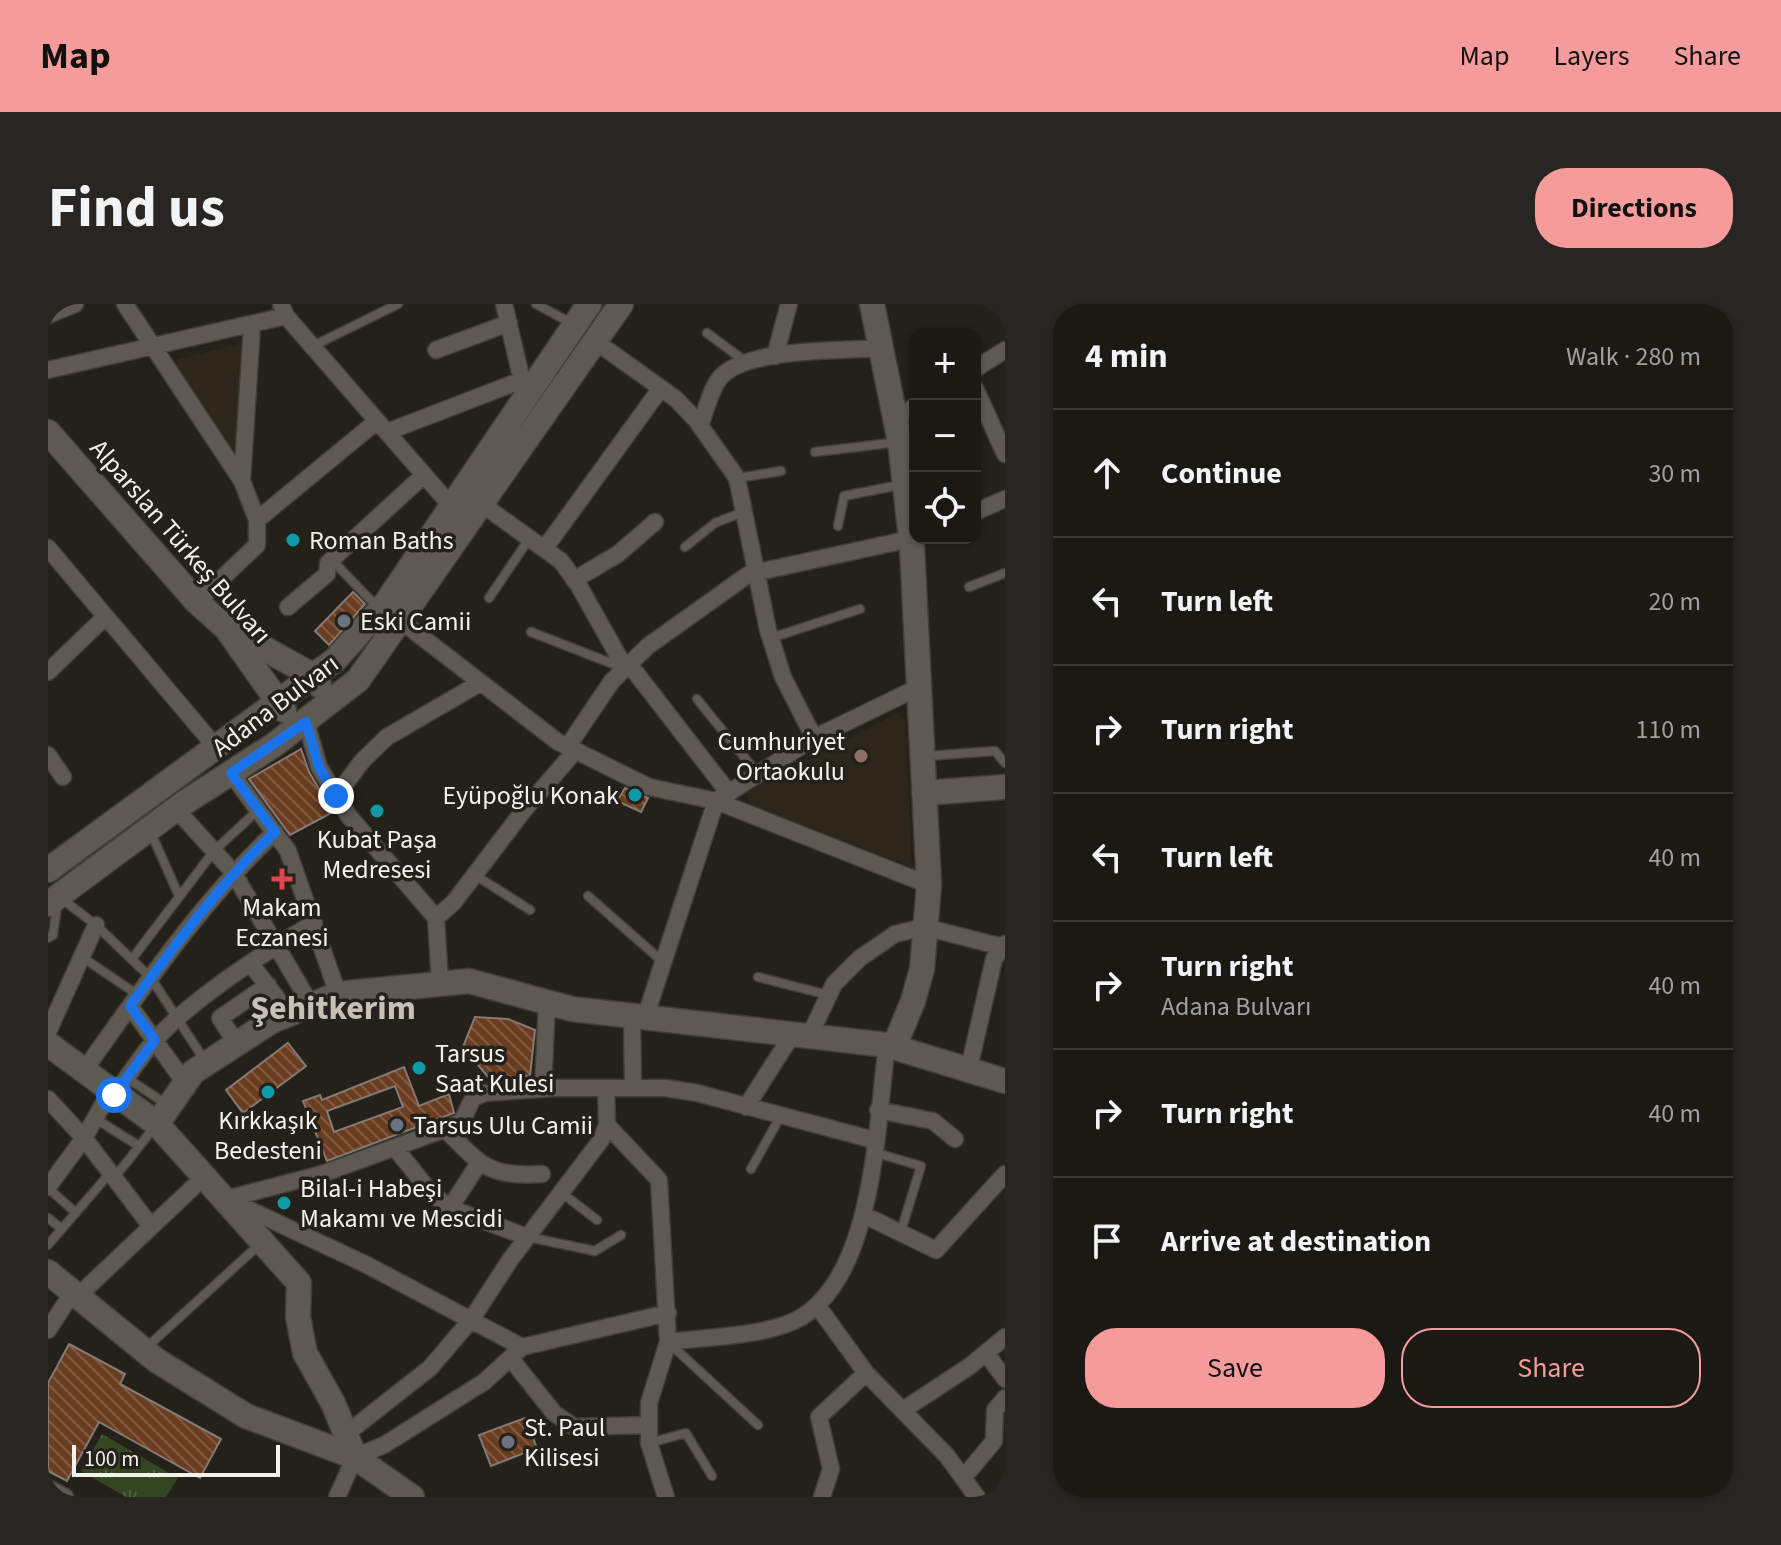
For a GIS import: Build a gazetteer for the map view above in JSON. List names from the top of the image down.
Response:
{
  "streets": {
    "street": ["Alparslan Türkeş Bulvarı", "Adana Bulvarı"]
  },
  "crossings": [
    ["Alparslan Türkeş Bulvarı", "Adana Bulvarı"]
  ],
  "districts": ["Şehitkerim"],
  "places": {
    "other": [
      "Roman Baths",
      "Eski Camii",
      "Cumhuriyet Ortaokulu",
      "Eyüpoğlu Konak",
      "Kubat Paşa Medresesi",
      "Tarsus Saat Kulesi",
      "Kırkkaşık Bedesteni",
      "Tarsus Ulu Camii",
      "Bilal-i Habeşi Makamı ve Mescidi",
      "St. Paul Kilisesi"
    ],
    "health": ["Makam Eczanesi"]
  },
  "scale_bar": "100 m",
  "page": {
    "header": "Map",
    "nav": ["Map", "Layers", "Share"],
    "buttons": [
      "Directions",
      ["Save", "Share"]
    ],
    "title": "Find us",
    "heading": ["4 min", "Walk · 280 m"],
    "map_buttons": ["+", "−"],
    "list": [
      ["Continue", "30 m"],
      ["Turn left", "20 m"],
      ["Turn right", "110 m"],
      ["Turn left", "40 m"],
      ["Turn right", "Adana Bulvarı", "40 m"],
      ["Turn right", "40 m"],
      "Arrive at destination"
    ],
    "scale": "100 m"
  }
}
